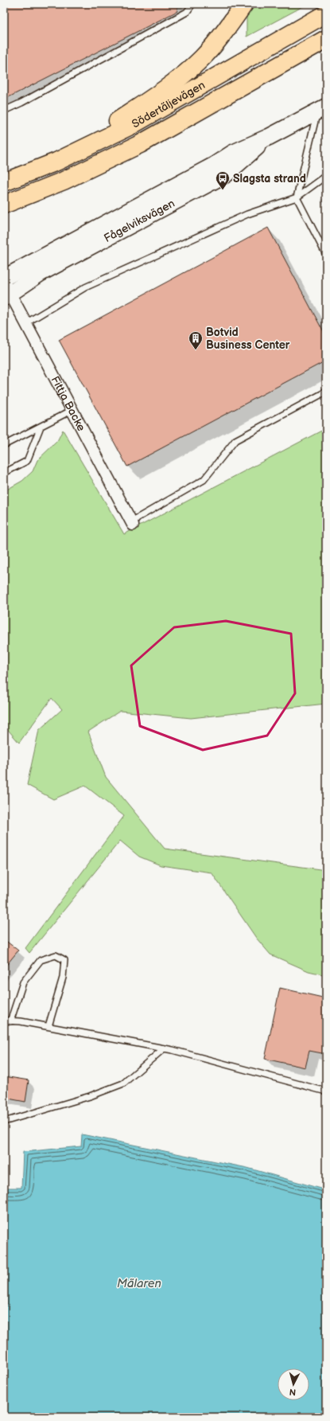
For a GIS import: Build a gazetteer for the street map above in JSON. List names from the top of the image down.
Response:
{
  "streets": {
    "highway": ["Södertäljevägen"],
    "main road": ["Fågelviksvägen"],
    "street": ["Fittja Backe"]
  },
  "crossings": [
    ["Fågelviksvägen", "Fittja Backe"]
  ],
  "water": ["Mälaren"],
  "places": {
    "bus stop": ["Slagsta strand"],
    "building": ["Botvid Business Center"]
  },
  "north": "bottom"
}
